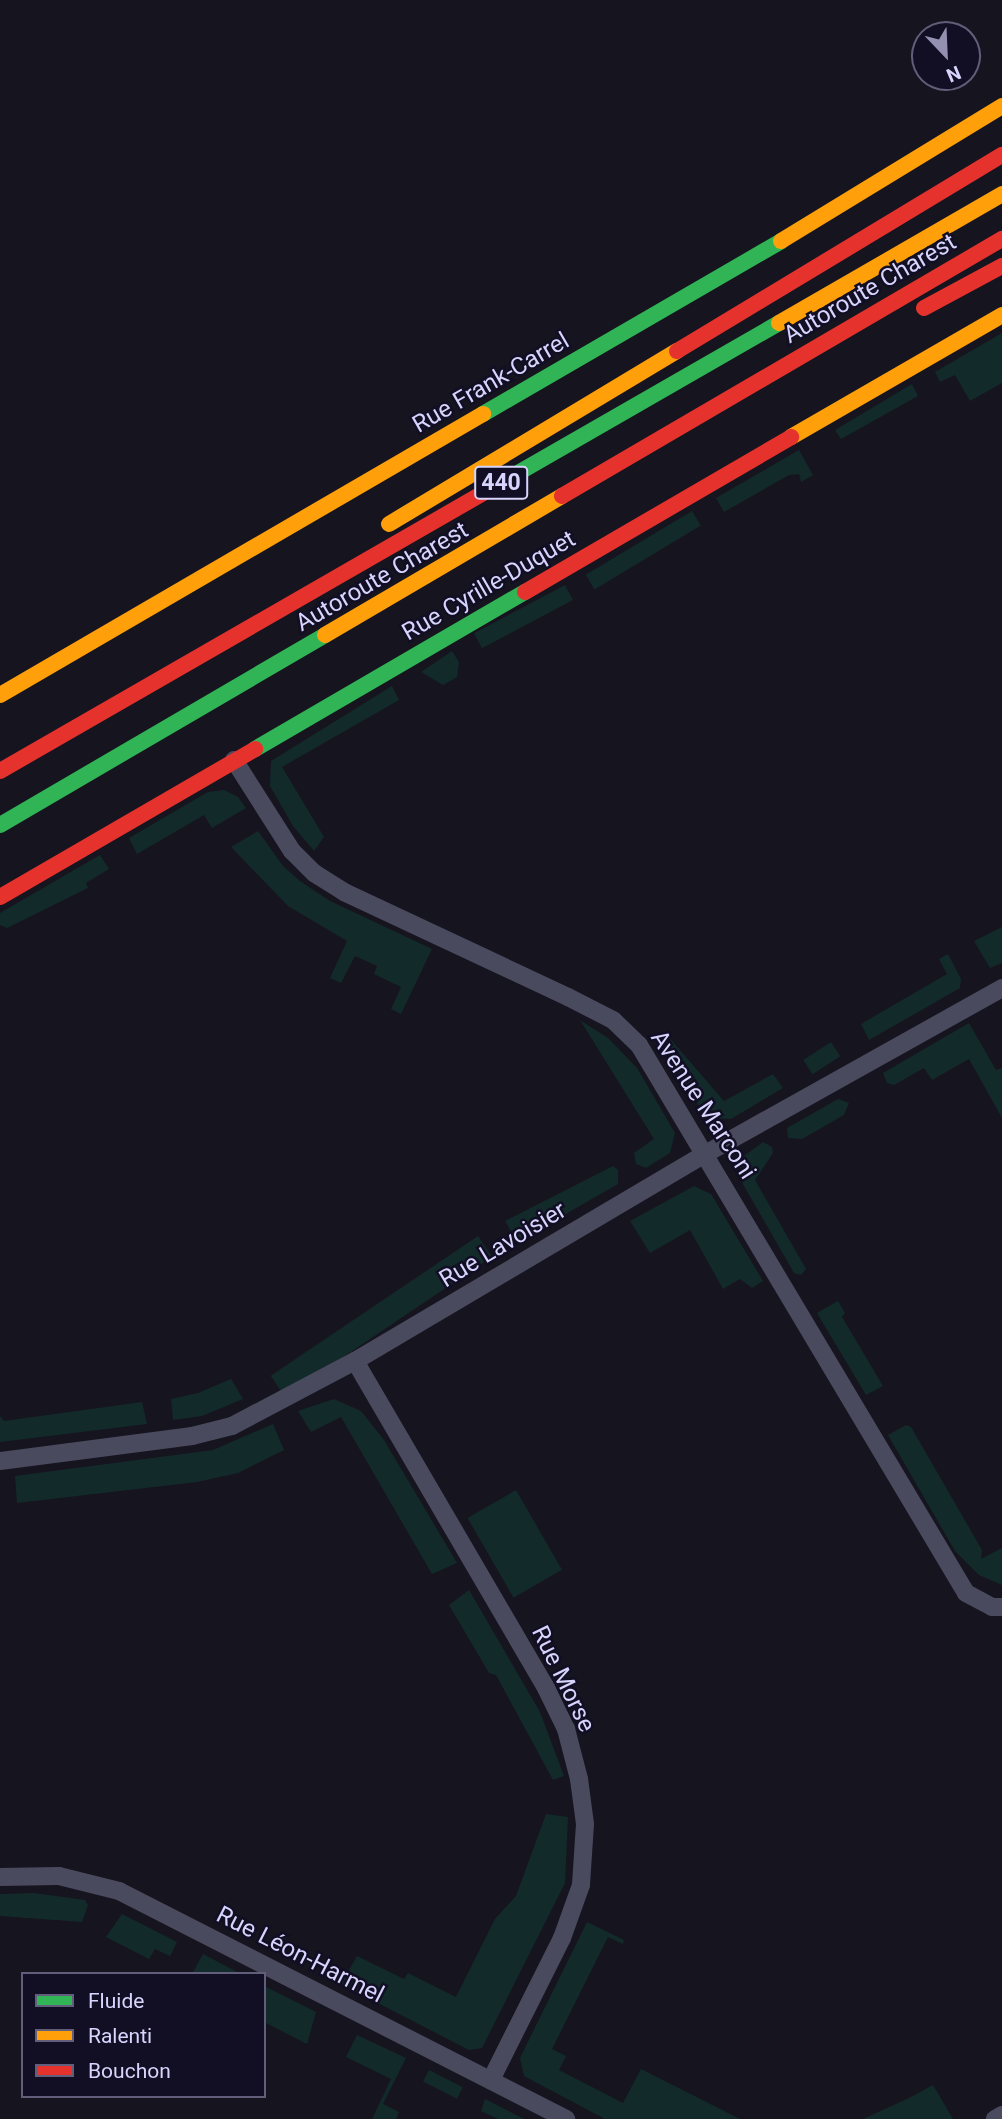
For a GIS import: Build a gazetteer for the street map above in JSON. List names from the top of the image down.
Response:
{
  "streets": {
    "main road": [
      "Autoroute Charest",
      "Rue Frank-Carrel",
      "440",
      "Rue Cyrille-Duquet"
    ],
    "street": [
      "Avenue Marconi",
      "Rue Lavoisier",
      "Rue Morse",
      "Rue Léon-Harmel"
    ]
  },
  "crossings": [
    ["Rue Cyrille-Duquet", "Avenue Marconi"],
    ["Avenue Marconi", "Rue Lavoisier"],
    ["Rue Lavoisier", "Rue Morse"],
    ["Rue Morse", "Rue Léon-Harmel"]
  ],
  "legend": ["Fluide", "Ralenti", "Bouchon"],
  "north": "bottom right"
}
